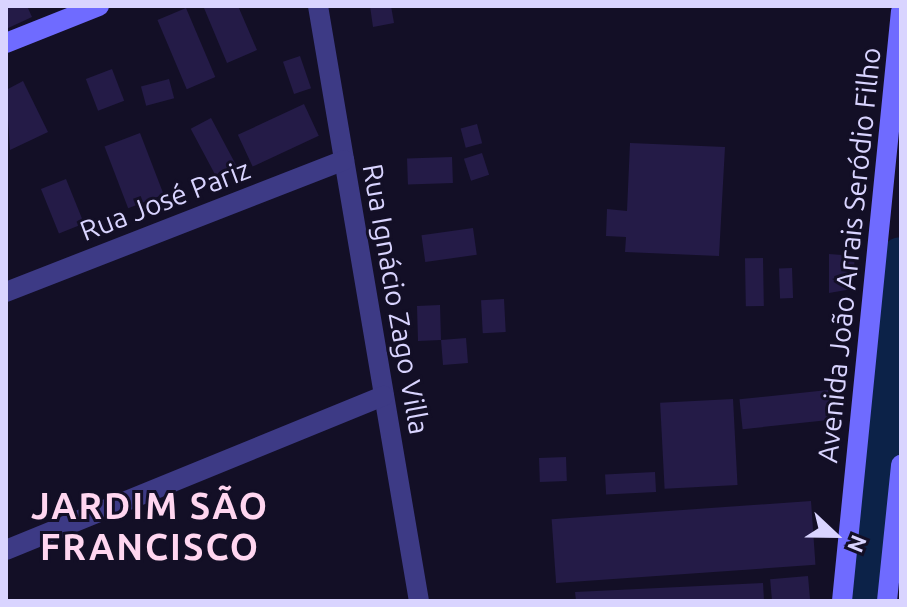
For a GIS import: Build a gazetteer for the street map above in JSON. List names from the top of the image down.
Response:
{
  "streets": {
    "main road": ["Avenida João Arrais Seródio Filho"],
    "street": ["Rua José Pariz", "Rua Ignácio Zago Villa"]
  },
  "crossings": [
    ["Rua José Pariz", "Rua Ignácio Zago Villa"]
  ],
  "districts": ["JARDIM SÃO FRANCISCO"],
  "north": "right"
}
